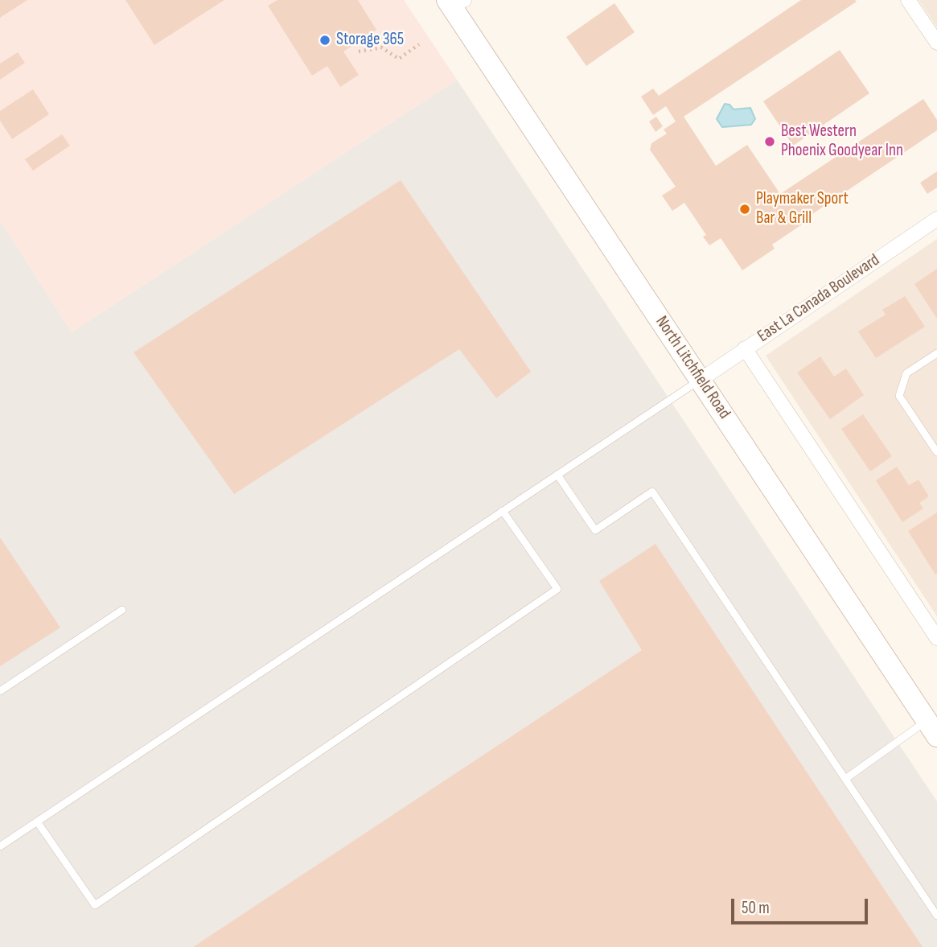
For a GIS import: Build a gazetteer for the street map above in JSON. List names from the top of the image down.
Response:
{
  "streets": {
    "main road": ["North Litchfield Road"],
    "street": ["East La Canada Boulevard"]
  },
  "crossings": [
    ["East La Canada Boulevard", "North Litchfield Road"]
  ],
  "places": ["Storage 365", "Best Western Phoenix Goodyear Inn", "Playmaker Sport Bar & Grill"],
  "scale_bar": "50 m"
}
